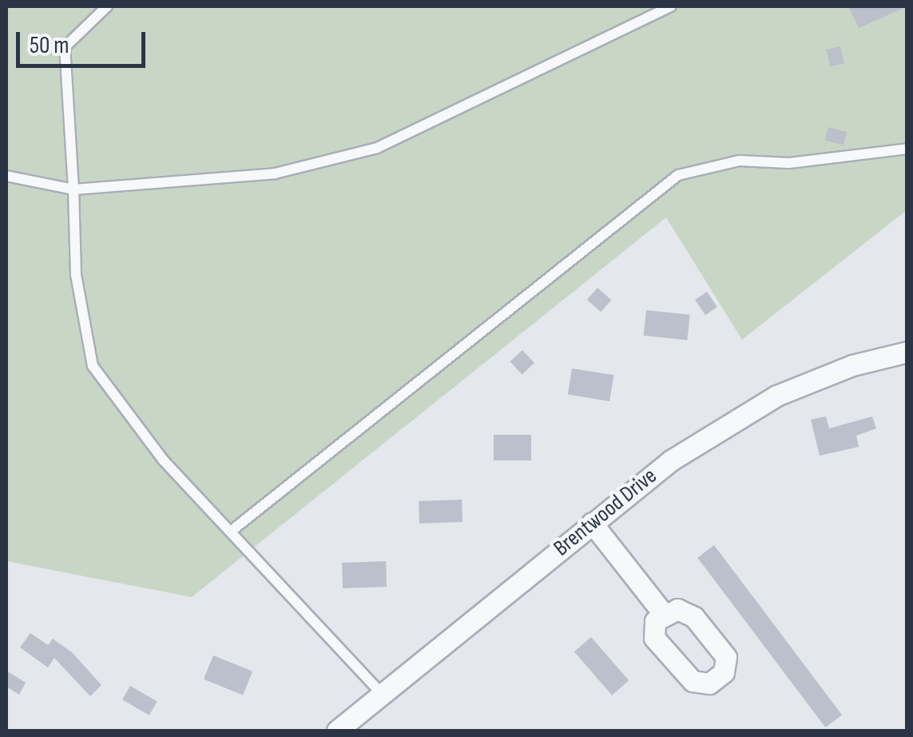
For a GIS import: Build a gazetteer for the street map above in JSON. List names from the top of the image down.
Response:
{
  "streets": {
    "street": ["Brentwood Drive"]
  },
  "scale_bar": "50 m"
}
